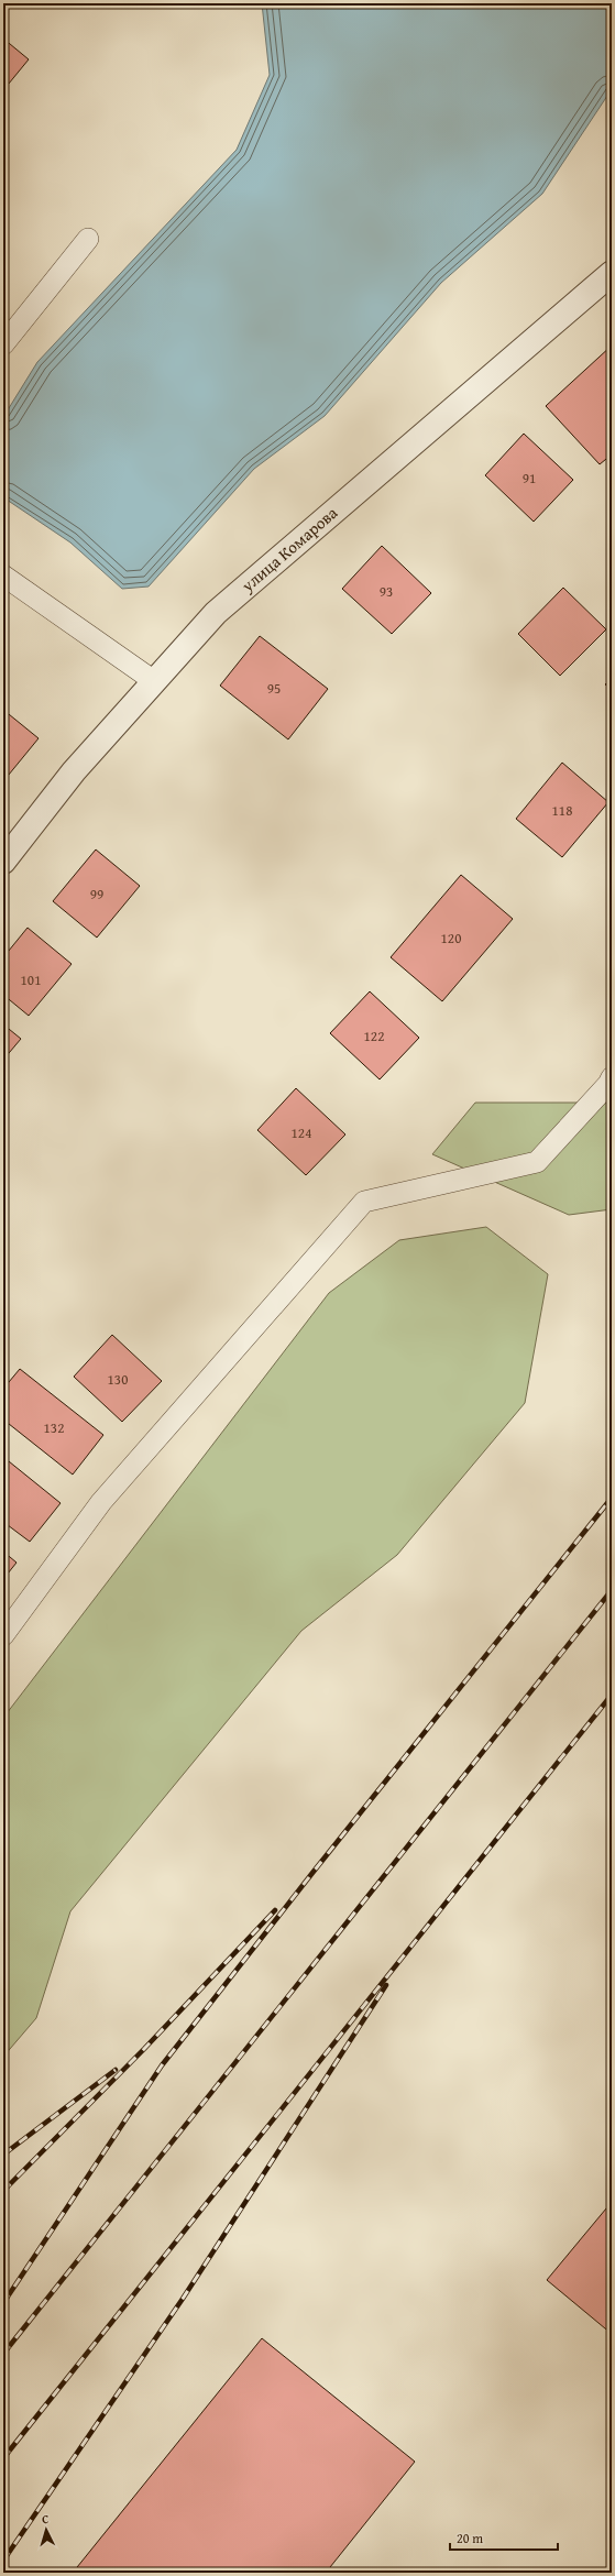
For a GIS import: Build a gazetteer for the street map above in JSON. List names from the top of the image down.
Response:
{
  "streets": {
    "street": ["улица Комарова"]
  },
  "house_numbers": [
    "91",
    "93",
    "95",
    "118",
    "99",
    "120",
    "101",
    "122",
    "124",
    "130",
    "132"
  ],
  "scale_bar": "20 m",
  "north": "top"
}
